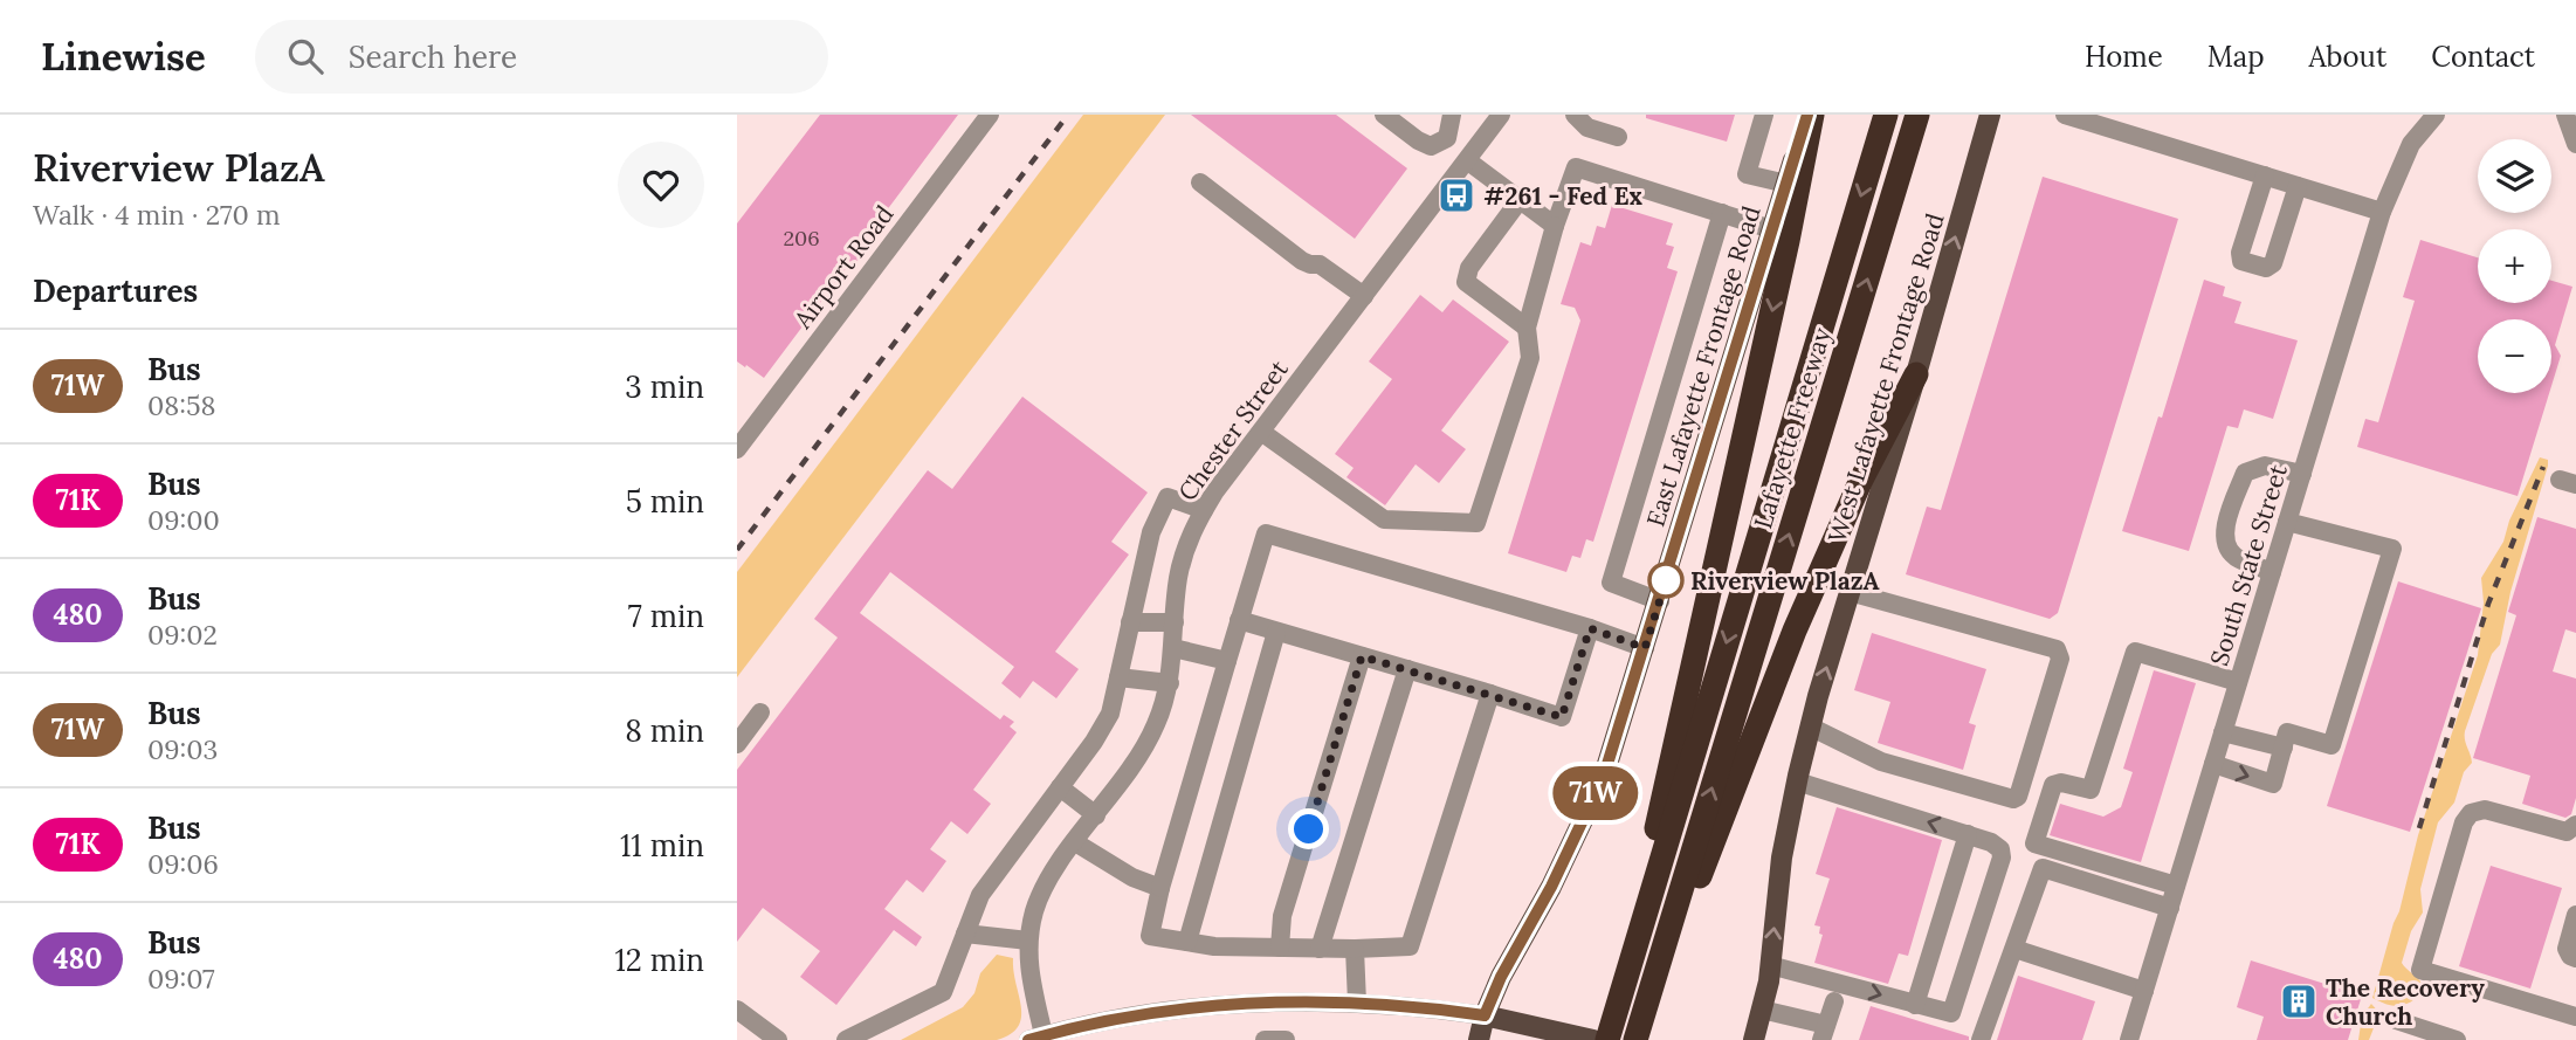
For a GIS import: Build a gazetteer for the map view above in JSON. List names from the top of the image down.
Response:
{
  "streets": {
    "highway": ["Lafayette Freeway"],
    "main road": ["East Lafayette Frontage Road", "West Lafayette Frontage Road"],
    "street": ["Airport Road", "Chester Street", "South State Street"]
  },
  "one_way": ["West Lafayette Frontage Road"],
  "places": {
    "bus stop": ["#261 - Fed Ex"],
    "other": ["Riverview PlazA"],
    "building": ["The Recovery Church"]
  },
  "lines": ["bus line 71W"],
  "house_numbers": ["206"],
  "page": {
    "header": "Linewise",
    "search": "Search here",
    "nav": [
      "Home",
      "Map",
      "About",
      "Contact"
    ],
    "heading": [
      ["Riverview PlazA", "Walk · 4 min · 270 m"],
      "Departures"
    ],
    "on_map": "71W",
    "map_buttons": ["+", "−"],
    "list": [
      {
        "mark": "71W",
        "name": "Bus",
        "note": "08:58",
        "value": "3 min"
      },
      {
        "mark": "71K",
        "name": "Bus",
        "note": "09:00",
        "value": "5 min"
      },
      {
        "mark": "480",
        "name": "Bus",
        "note": "09:02",
        "value": "7 min"
      },
      {
        "mark": "71W",
        "name": "Bus",
        "note": "09:03",
        "value": "8 min"
      },
      {
        "mark": "71K",
        "name": "Bus",
        "note": "09:06",
        "value": "11 min"
      },
      {
        "mark": "480",
        "name": "Bus",
        "note": "09:07",
        "value": "12 min"
      }
    ]
  }
}
